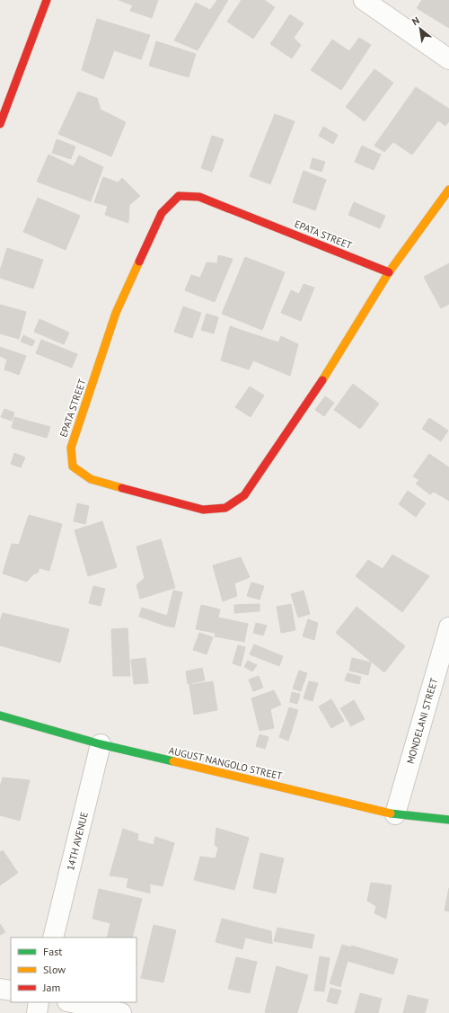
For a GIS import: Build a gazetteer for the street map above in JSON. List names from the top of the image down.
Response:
{
  "streets": {
    "street": [
      "EPATA STREET",
      "MONDELANI STREET",
      "AUGUST NANGOLO STREET",
      "14TH AVENUE"
    ]
  },
  "crossings": [
    ["MONDELANI STREET", "AUGUST NANGOLO STREET"],
    ["AUGUST NANGOLO STREET", "14TH AVENUE"]
  ],
  "legend": ["Fast", "Slow", "Jam"],
  "north": "top left"
}
